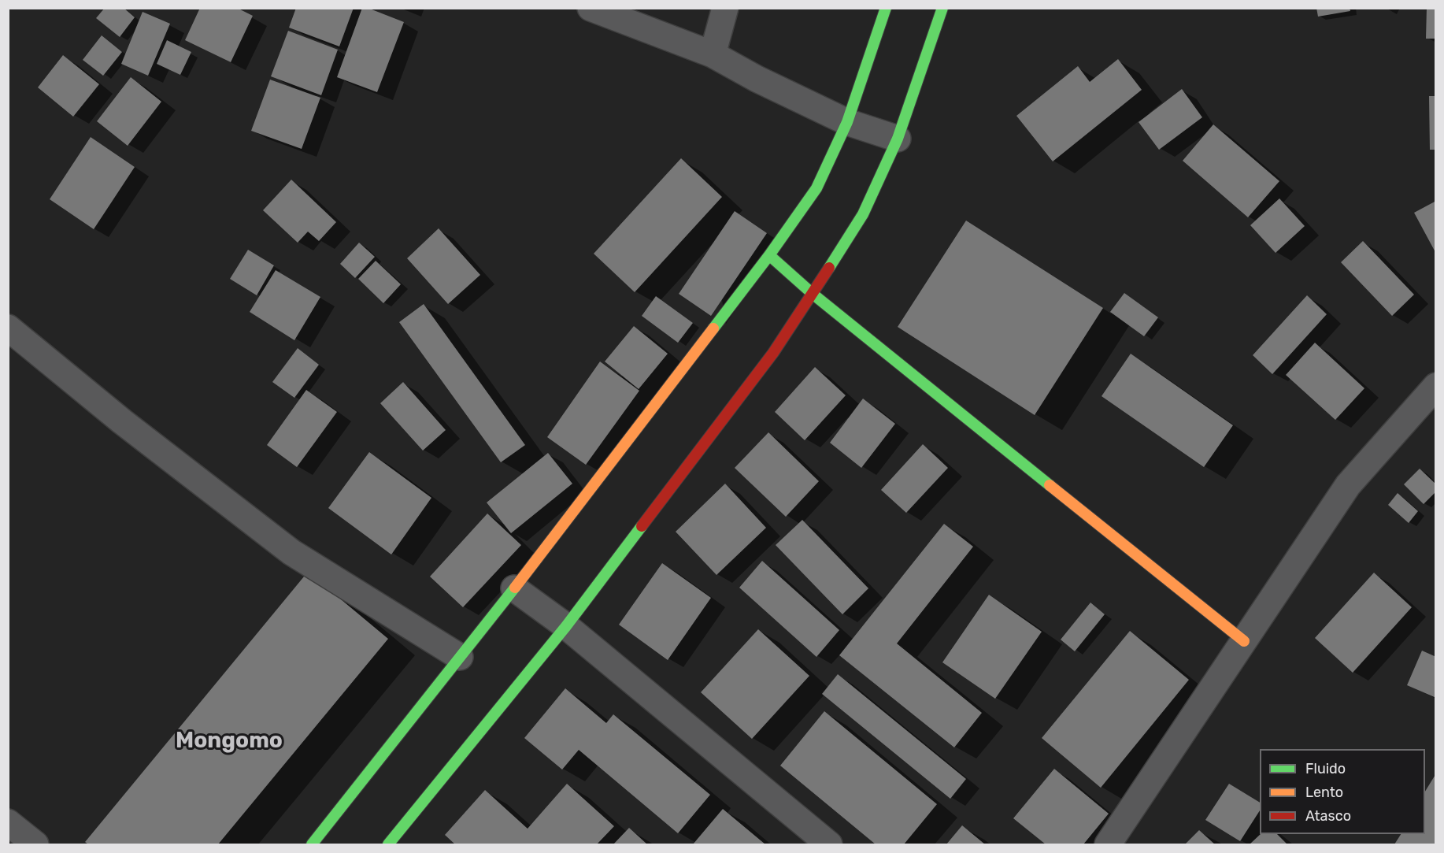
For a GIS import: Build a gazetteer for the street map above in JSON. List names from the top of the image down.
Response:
{
  "districts": ["Mongomo"],
  "legend": ["Fluido", "Lento", "Atasco"]
}
